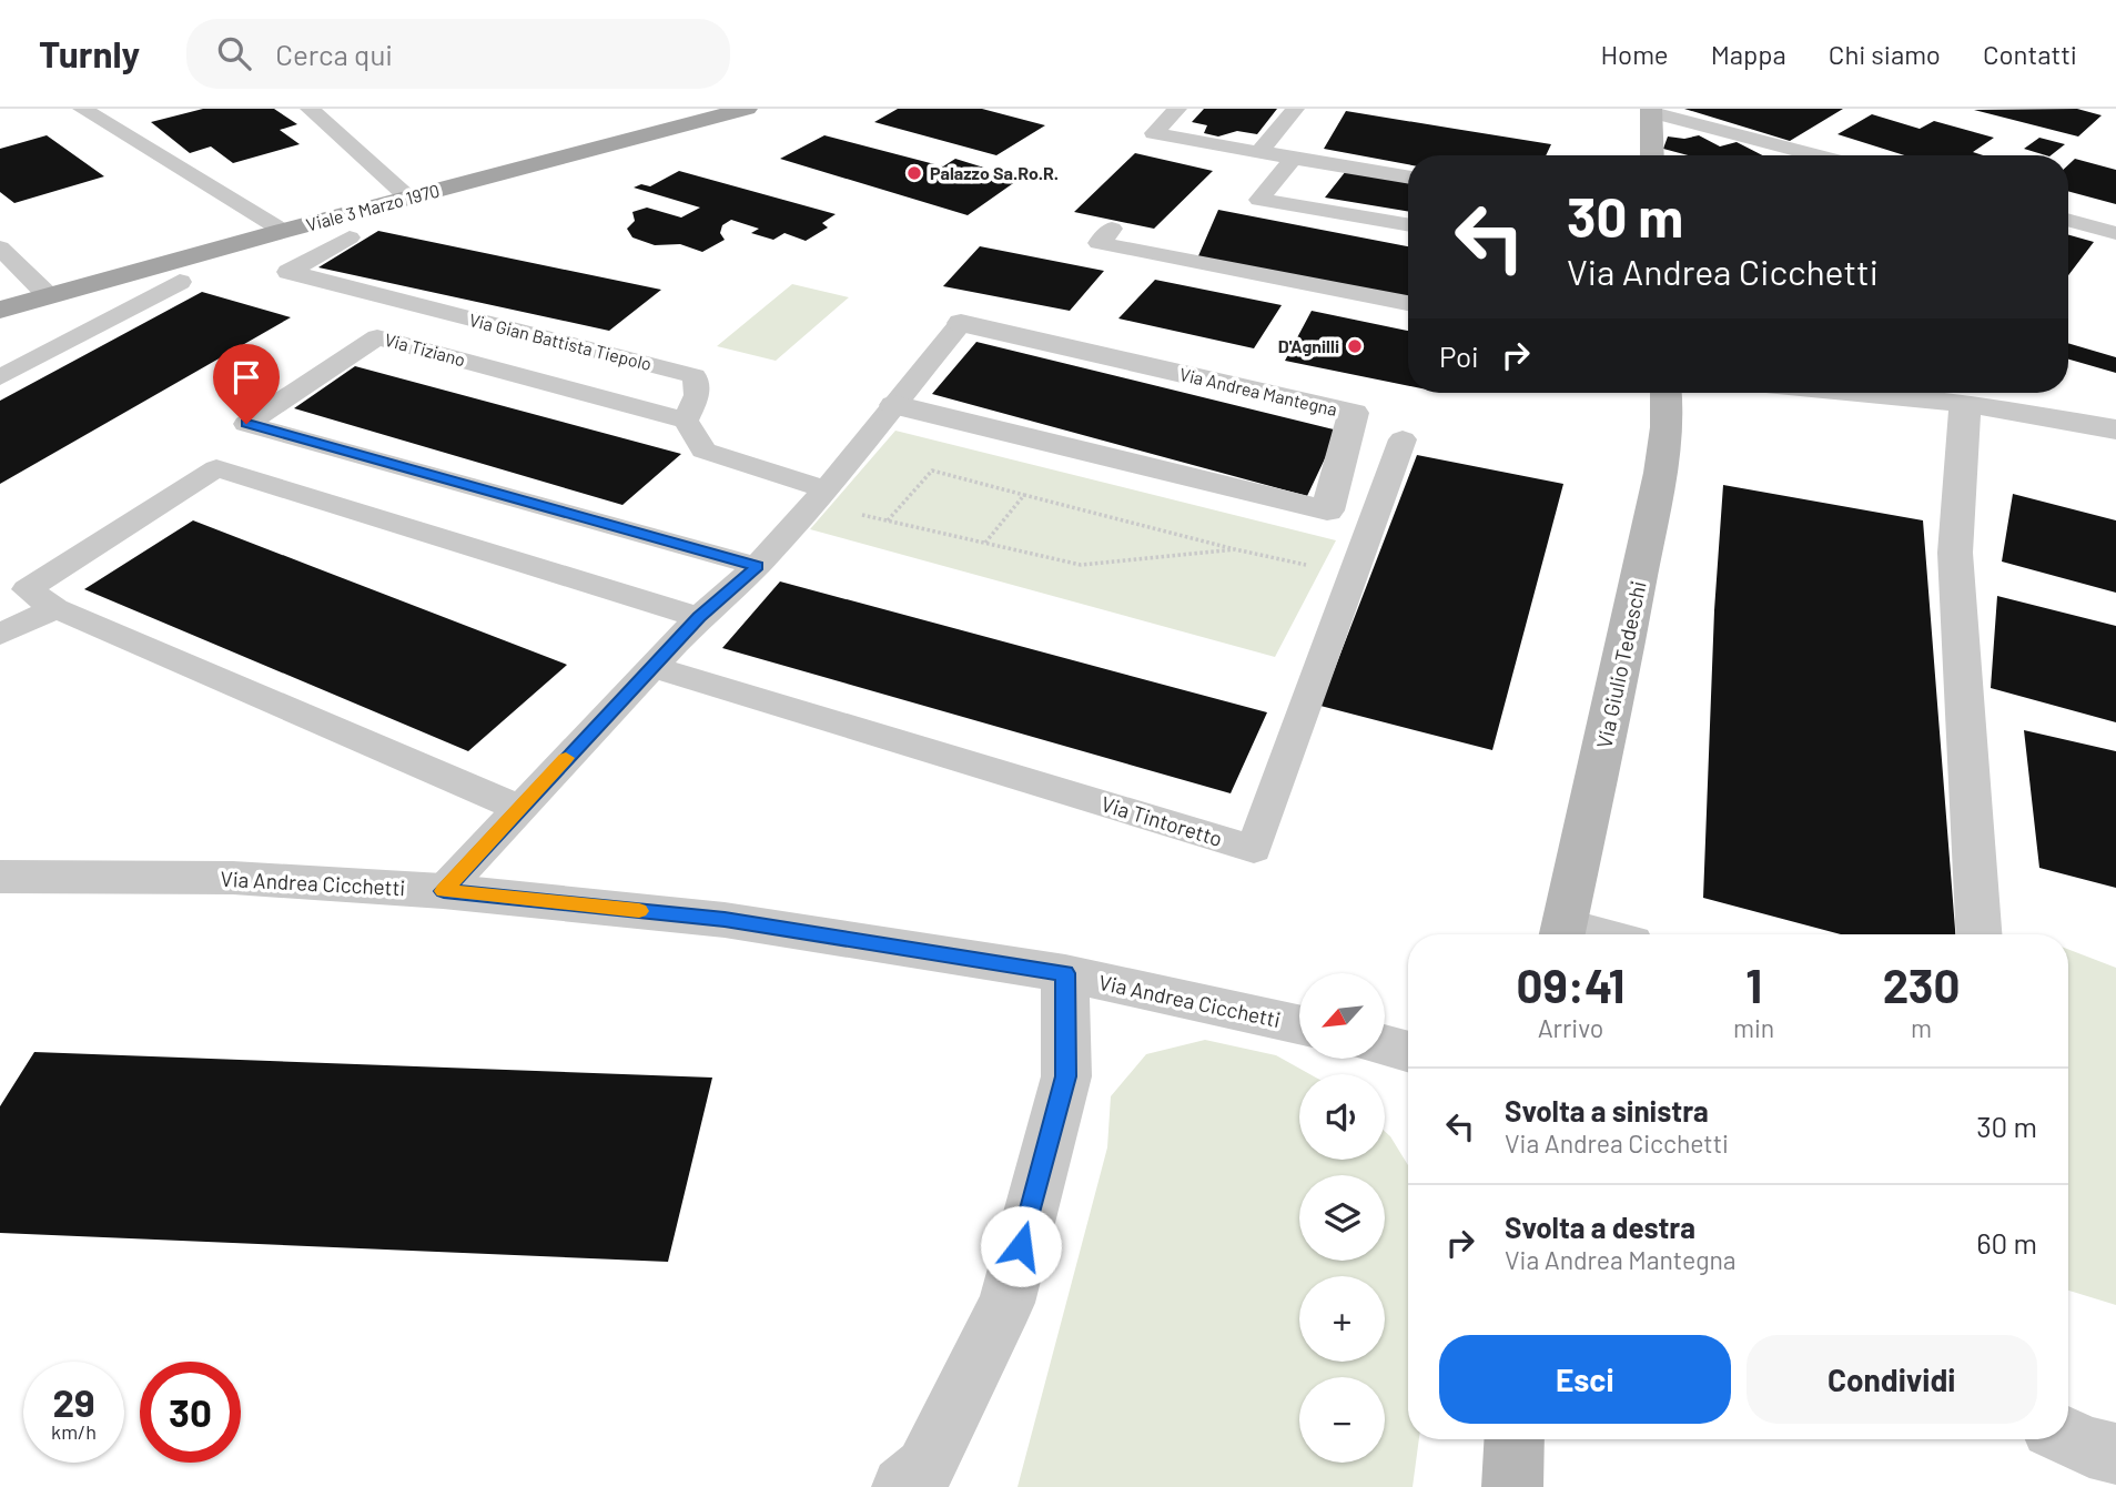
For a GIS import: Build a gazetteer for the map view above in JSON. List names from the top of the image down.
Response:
{
  "streets": {
    "main road": ["Viale 3 Marzo 1970"],
    "street": ["Via Andrea Mantegna", "Via Giulio Tedeschi", "Via Andrea Cicchetti"],
    "lane": ["Via Gian Battista Tiepolo", "Via Tiziano", "Via Tintoretto"]
  },
  "crossings": [
    ["Via Gian Battista Tiepolo", "Via Tiziano"],
    ["Via Tiziano", "Via Andrea Mantegna"],
    ["Via Andrea Mantegna", "Via Tintoretto"],
    ["Via Andrea Mantegna", "Via Andrea Cicchetti"]
  ],
  "places": ["Palazzo Sa.Ro.R.", "D'Agnilli"],
  "north": "bottom left",
  "page": {
    "header": "Turnly",
    "search": "Cerca qui",
    "nav": [
      "Home",
      "Mappa",
      "Chi siamo",
      "Contatti"
    ],
    "turn": ["30 m", "Via Andrea Cicchetti"],
    "then": "Poi",
    "eta": [
      "09:41",
      "Arrivo",
      "1",
      "min",
      "230",
      "m"
    ],
    "map_buttons": ["+", "−"],
    "list": [
      {
        "name": "Svolta a sinistra",
        "note": "Via Andrea Cicchetti",
        "value": "30 m"
      },
      {
        "name": "Svolta a destra",
        "note": "Via Andrea Mantegna",
        "value": "60 m"
      }
    ],
    "buttons": ["Esci", "Condividi"],
    "speed": "29 km/h",
    "limit": "30"
  }
}
